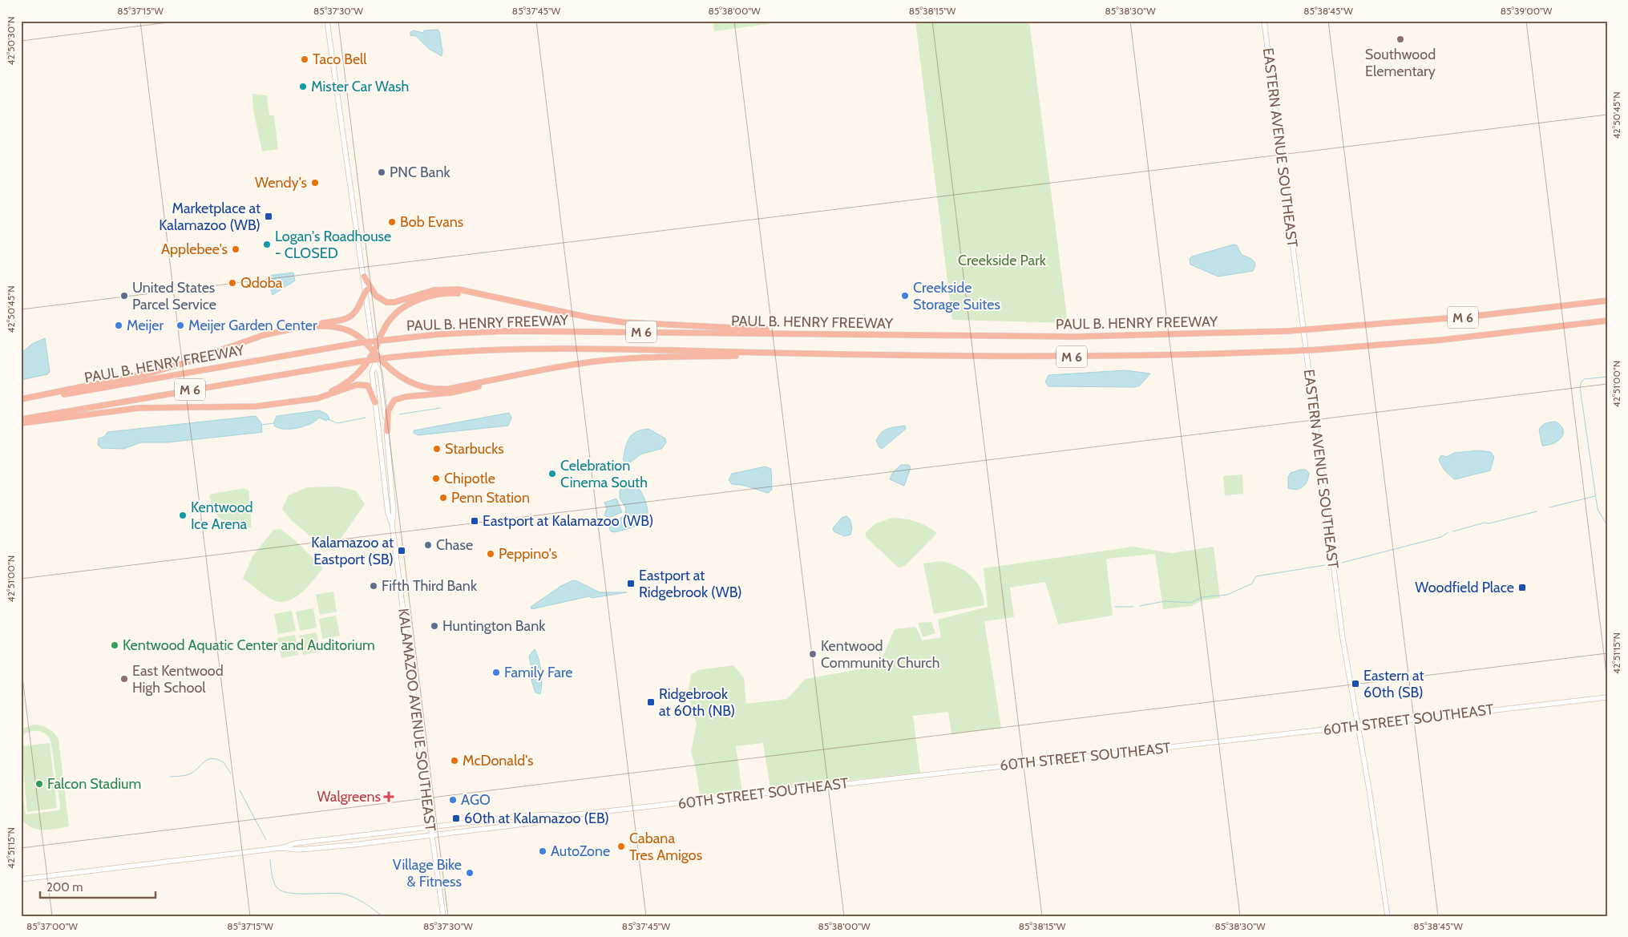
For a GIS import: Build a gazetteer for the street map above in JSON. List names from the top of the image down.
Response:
{
  "streets": {
    "highway": ["M 6", "PAUL B. HENRY FREEWAY"],
    "main road": ["EASTERN AVENUE SOUTHEAST", "KALAMAZOO AVENUE SOUTHEAST", "60TH STREET SOUTHEAST"]
  },
  "crossings": [
    ["EASTERN AVENUE SOUTHEAST", "60TH STREET SOUTHEAST"],
    ["KALAMAZOO AVENUE SOUTHEAST", "60TH STREET SOUTHEAST"]
  ],
  "parks": ["Creekside Park"],
  "places": {
    "other": [
      "Southwood Elementary",
      "Taco Bell",
      "Mister Car Wash",
      "PNC Bank",
      "Wendy's",
      "Bob Evans",
      "Logan's Roadhouse - CLOSED",
      "Applebee's",
      "Qdoba",
      "United States Parcel Service",
      "Creekside Storage Suites",
      "Meijer",
      "Meijer Garden Center",
      "Starbucks",
      "Celebration Cinema South",
      "Chipotle",
      "Penn Station",
      "Kentwood Ice Arena",
      "Chase",
      "Peppino's",
      "Fifth Third Bank",
      "Huntington Bank",
      "Kentwood Aquatic Center and Auditorium",
      "Kentwood Community Church",
      "Family Fare",
      "East Kentwood High School",
      "McDonald's",
      "Falcon Stadium",
      "AGO",
      "Cabana Tres Amigos",
      "AutoZone",
      "Village Bike & Fitness"
    ],
    "transit": [
      "Marketplace at Kalamazoo (WB)",
      "Eastport at Kalamazoo (WB)",
      "Kalamazoo at Eastport (SB)",
      "Eastport at Ridgebrook (WB)",
      "Woodfield Place",
      "Eastern at 60th (SB)",
      "Ridgebrook at 60th (NB)",
      "60th at Kalamazoo (EB)"
    ],
    "health": ["Walgreens"]
  },
  "scale_bar": "200 m",
  "coordinates": [
    "85°37'15\"W",
    "85°37'30\"W",
    "85°37'45\"W",
    "85°38'00\"W",
    "85°38'15\"W",
    "85°38'30\"W",
    "85°38'45\"W",
    "85°39'00\"W",
    "42°50'30\"N",
    "42°50'45\"N",
    "42°51'00\"N",
    "42°51'15\"N",
    "85°37'00\"W"
  ]
}
